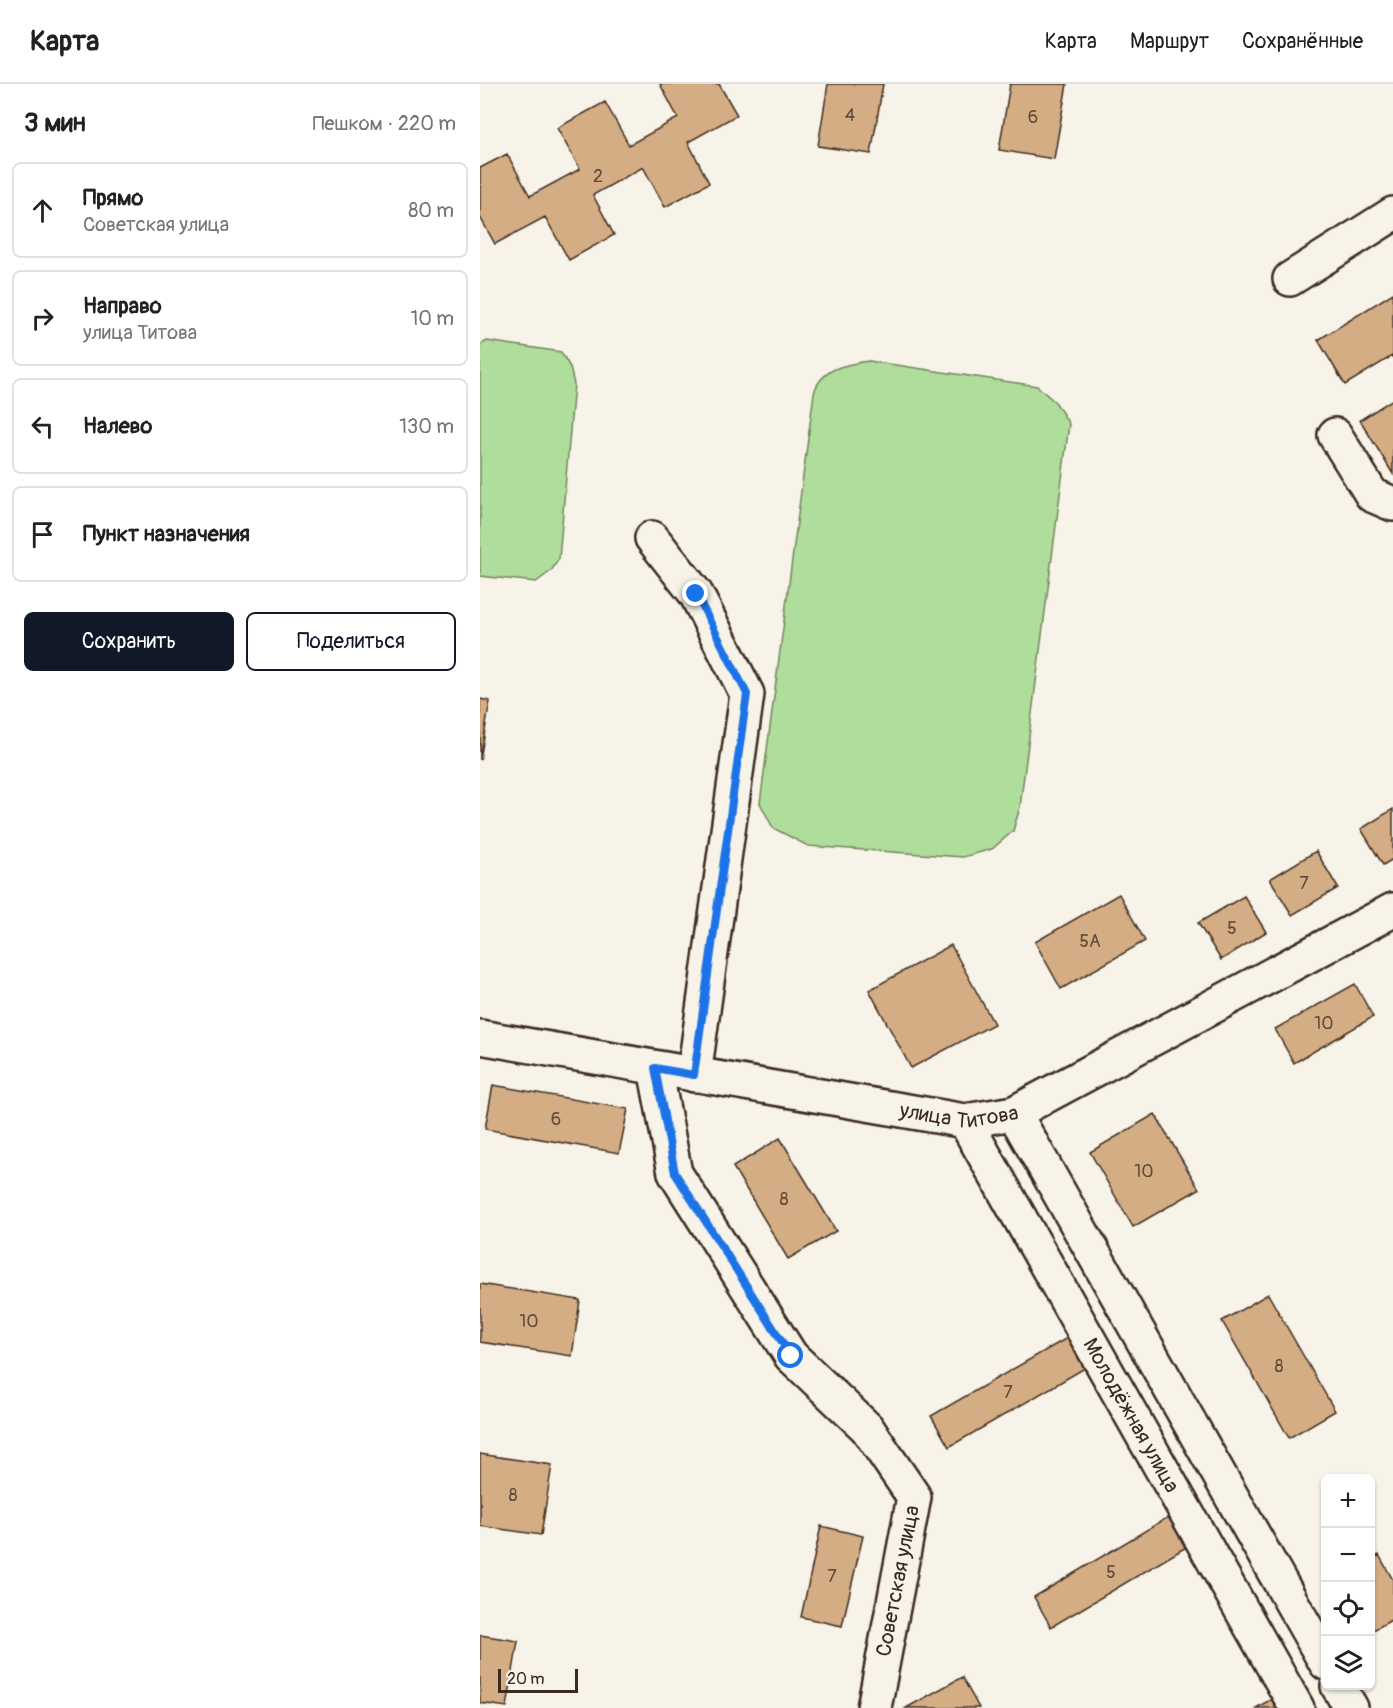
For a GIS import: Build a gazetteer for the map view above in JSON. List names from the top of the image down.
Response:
{
  "streets": {
    "street": ["улица Титова", "Молодёжная улица", "Советская улица"]
  },
  "crossings": [
    ["улица Титова", "Молодёжная улица"],
    ["улица Титова", "Советская улица"]
  ],
  "house_numbers": [
    "4",
    "6",
    "2",
    "7",
    "5",
    "5А",
    "10",
    "6",
    "10",
    "8",
    "10",
    "8",
    "7",
    "8",
    "5",
    "7"
  ],
  "scale_bar": "20 m",
  "page": {
    "header": "Карта",
    "nav": ["Карта", "Маршрут", "Сохранённые"],
    "heading": ["3 мин", "Пешком · 220 m"],
    "list": [
      ["Прямо", "Советская улица", "80 m"],
      ["Направо", "улица Титова", "10 m"],
      ["Налево", "130 m"],
      "Пункт назначения"
    ],
    "buttons": ["Сохранить", "Поделиться"],
    "map_buttons": ["+", "−"],
    "scale": "20 m"
  }
}
